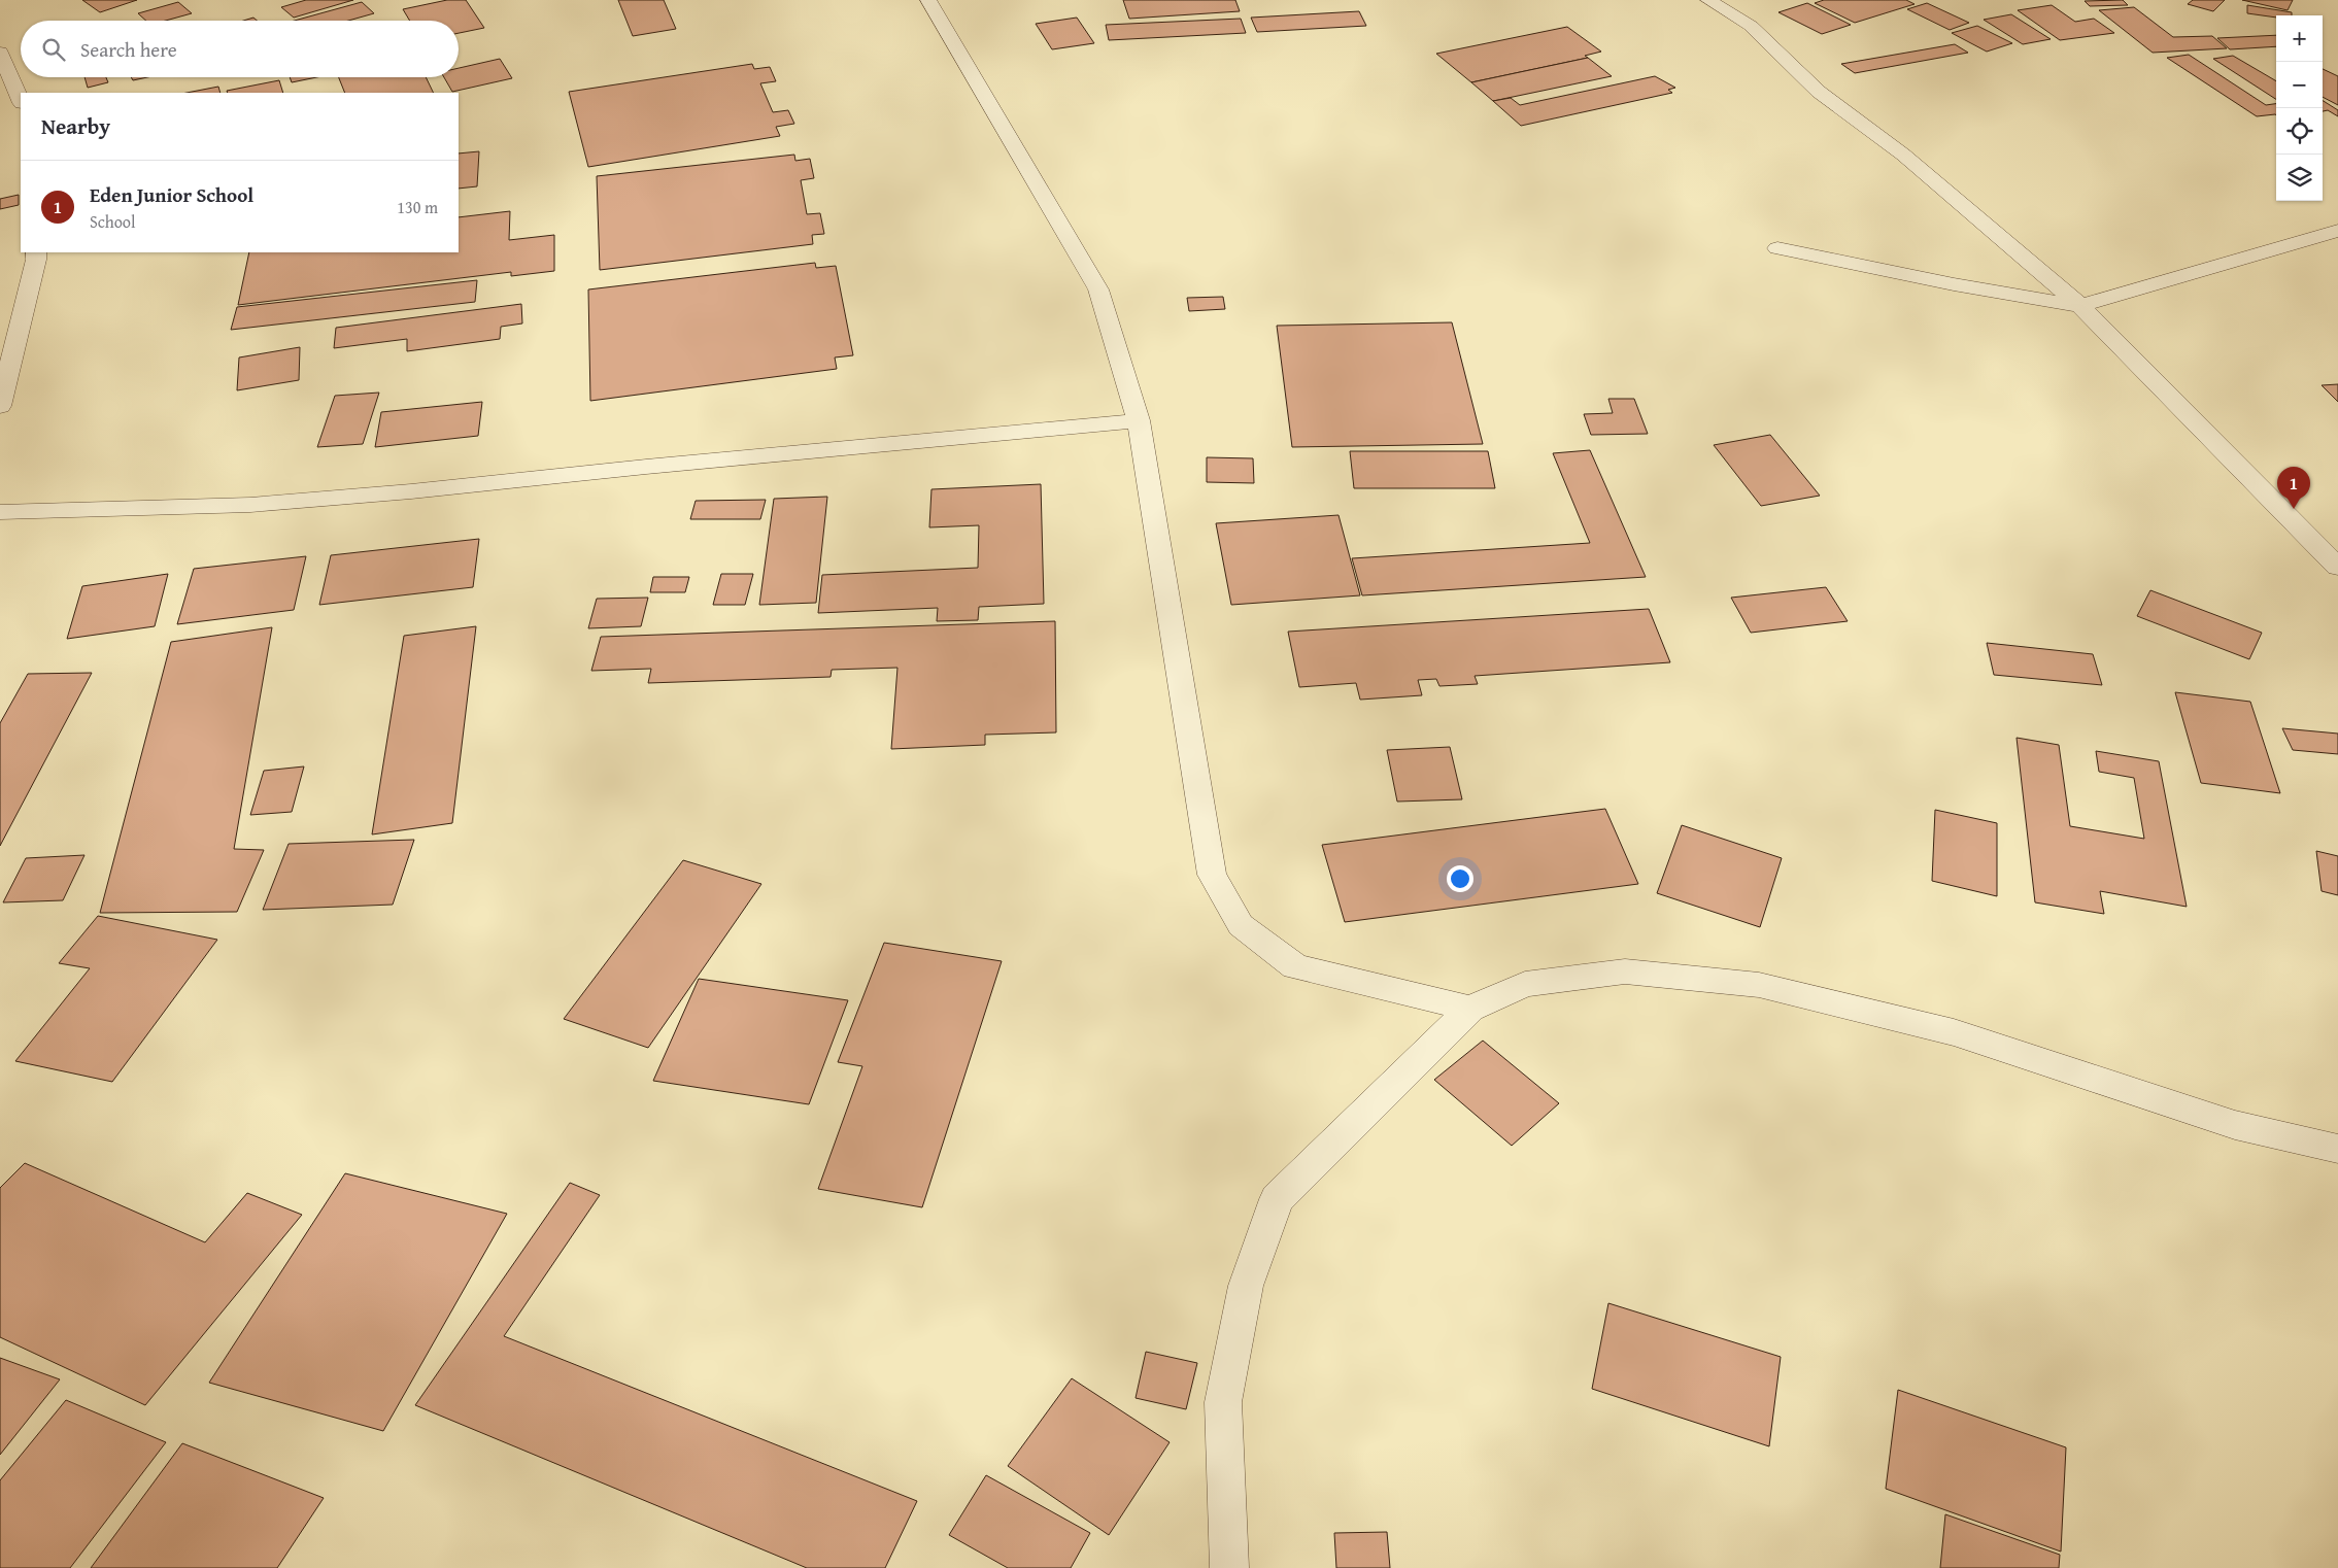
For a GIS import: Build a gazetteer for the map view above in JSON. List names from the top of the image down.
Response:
{
  "page": {
    "map_buttons": ["+", "−"],
    "search": "Search here",
    "heading": "Nearby",
    "list": [
      {
        "mark": "1",
        "name": "Eden Junior School",
        "note": "School",
        "value": "130 m"
      }
    ],
    "pins": "1"
  }
}
